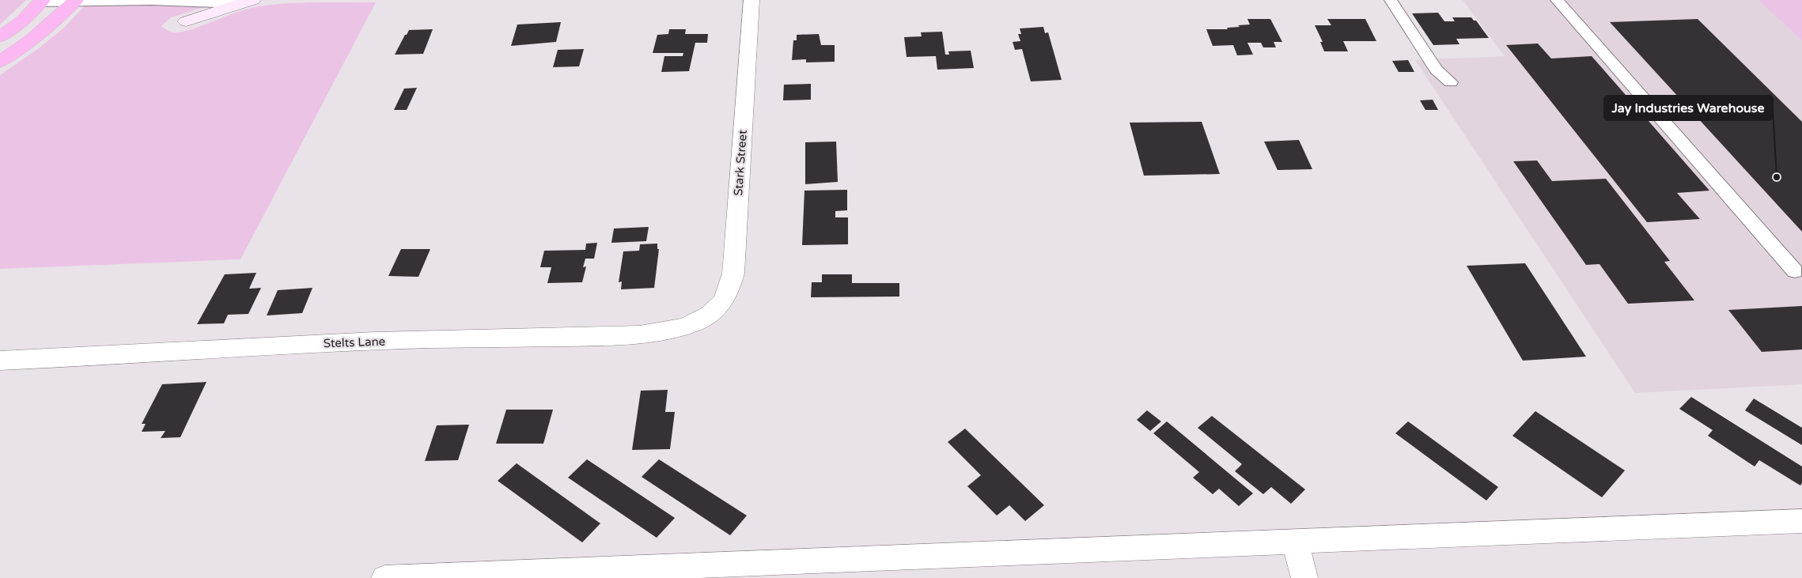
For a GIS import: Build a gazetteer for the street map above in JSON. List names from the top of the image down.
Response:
{
  "streets": {
    "street": ["Stark Street", "Stelts Lane"]
  },
  "crossings": [
    ["Stark Street", "Stelts Lane"]
  ],
  "places": ["Jay Industries Warehouse"]
}
